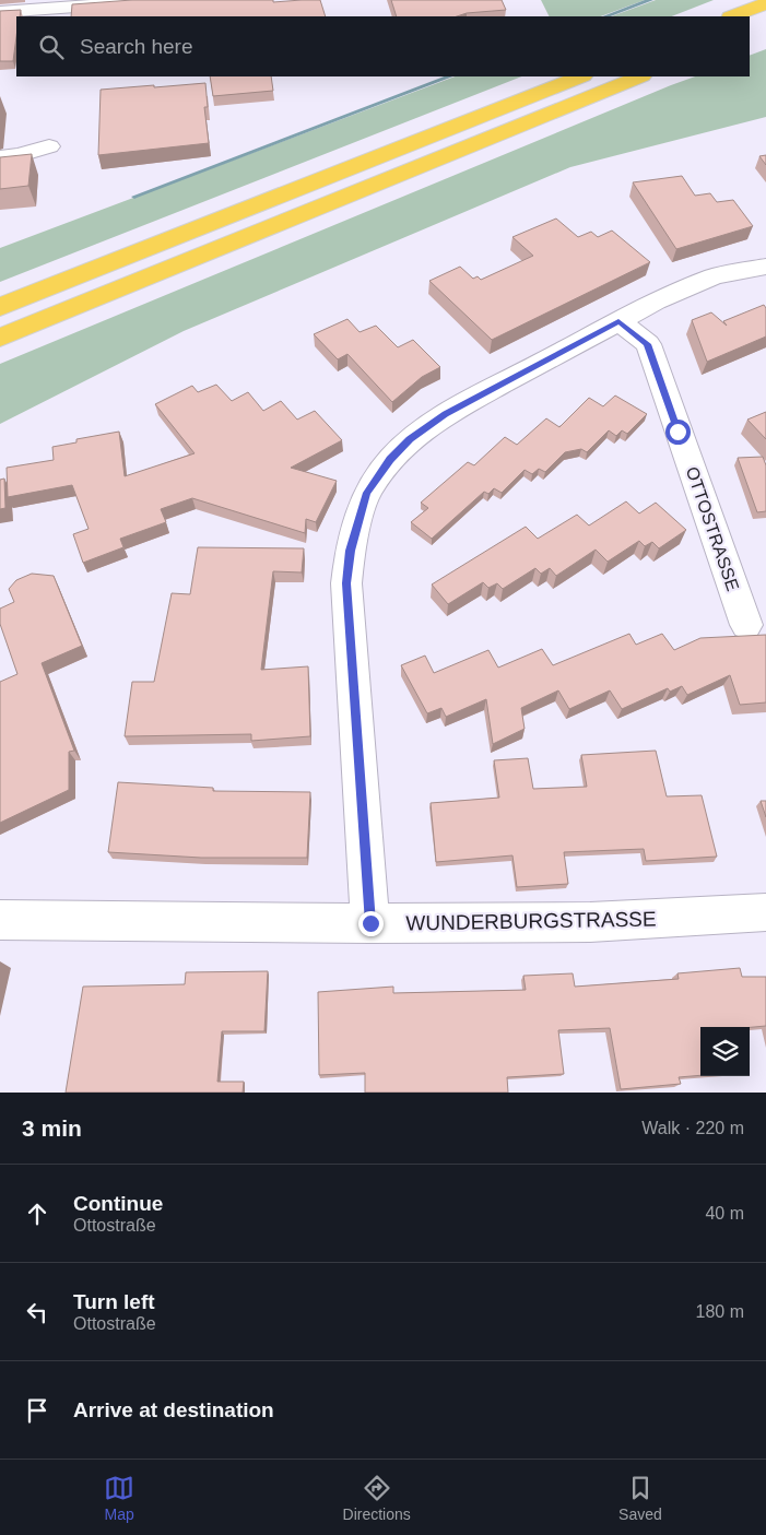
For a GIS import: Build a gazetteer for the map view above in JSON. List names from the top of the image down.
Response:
{
  "streets": {
    "street": ["OTTOSTRASSE", "WUNDERBURGSTRASSE"]
  },
  "page": {
    "search": "Search here",
    "heading": ["3 min", "Walk · 220 m"],
    "list": [
      ["Continue", "Ottostraße", "40 m"],
      ["Turn left", "Ottostraße", "180 m"],
      "Arrive at destination"
    ],
    "nav": ["Map", "Directions", "Saved"]
  }
}
